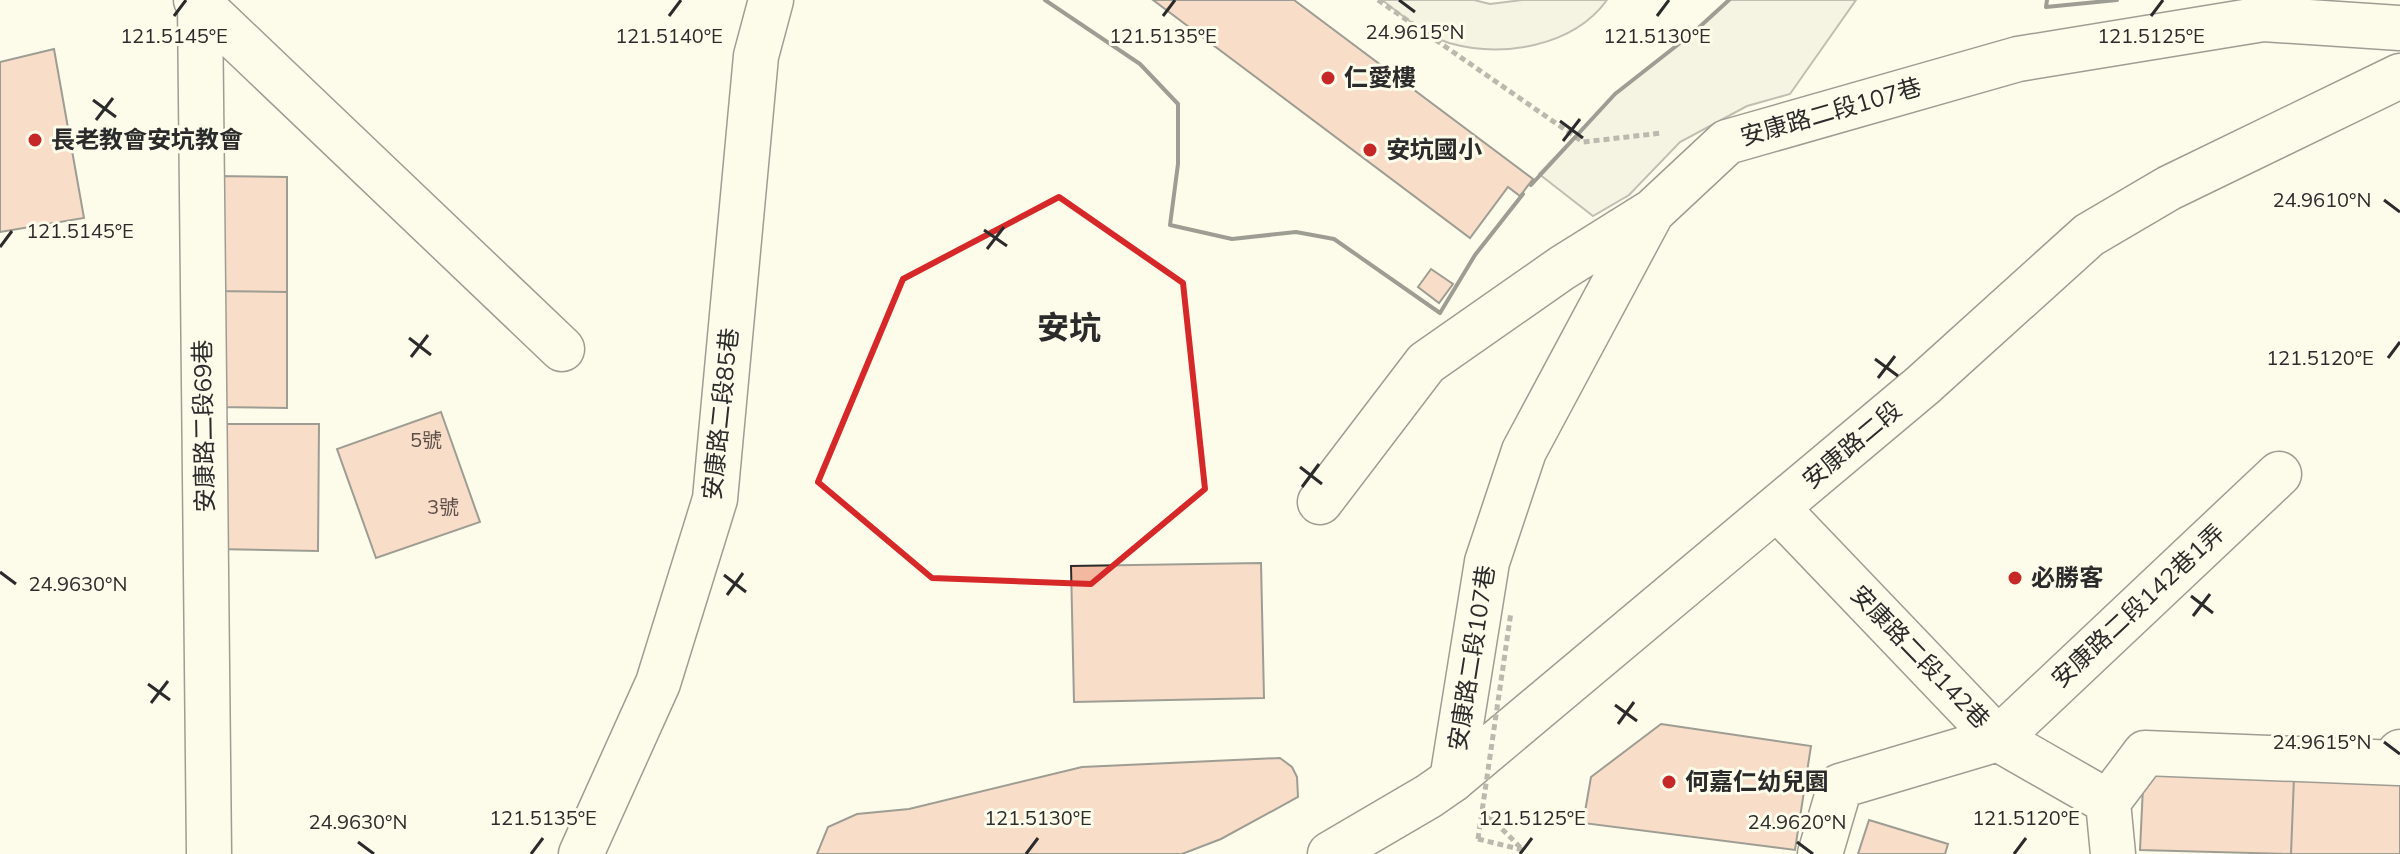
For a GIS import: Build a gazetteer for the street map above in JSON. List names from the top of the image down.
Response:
{
  "streets": {
    "main road": [
      "安康路二段107巷",
      "安康路二段85巷",
      "安康路二段69巷",
      "安康路二段",
      "安康路二段142巷1弄",
      "安康路二段142巷"
    ]
  },
  "crossings": [
    ["安康路二段107巷", "安康路二段"],
    ["安康路二段", "安康路二段142巷"],
    ["安康路二段142巷1弄", "安康路二段142巷"]
  ],
  "districts": ["安坑"],
  "places": [
    "仁愛樓",
    "長老教會安坑教會",
    "安坑國小",
    "必勝客",
    "何嘉仁幼兒園"
  ],
  "house_numbers": ["5號", "3號"],
  "coordinates": [
    "24.9615°N",
    "121.5145°E",
    "121.5140°E",
    "121.5135°E",
    "121.5130°E",
    "121.5125°E",
    "24.9610°N",
    "121.5120°E",
    "24.9630°N",
    "24.9620°N"
  ]
}
